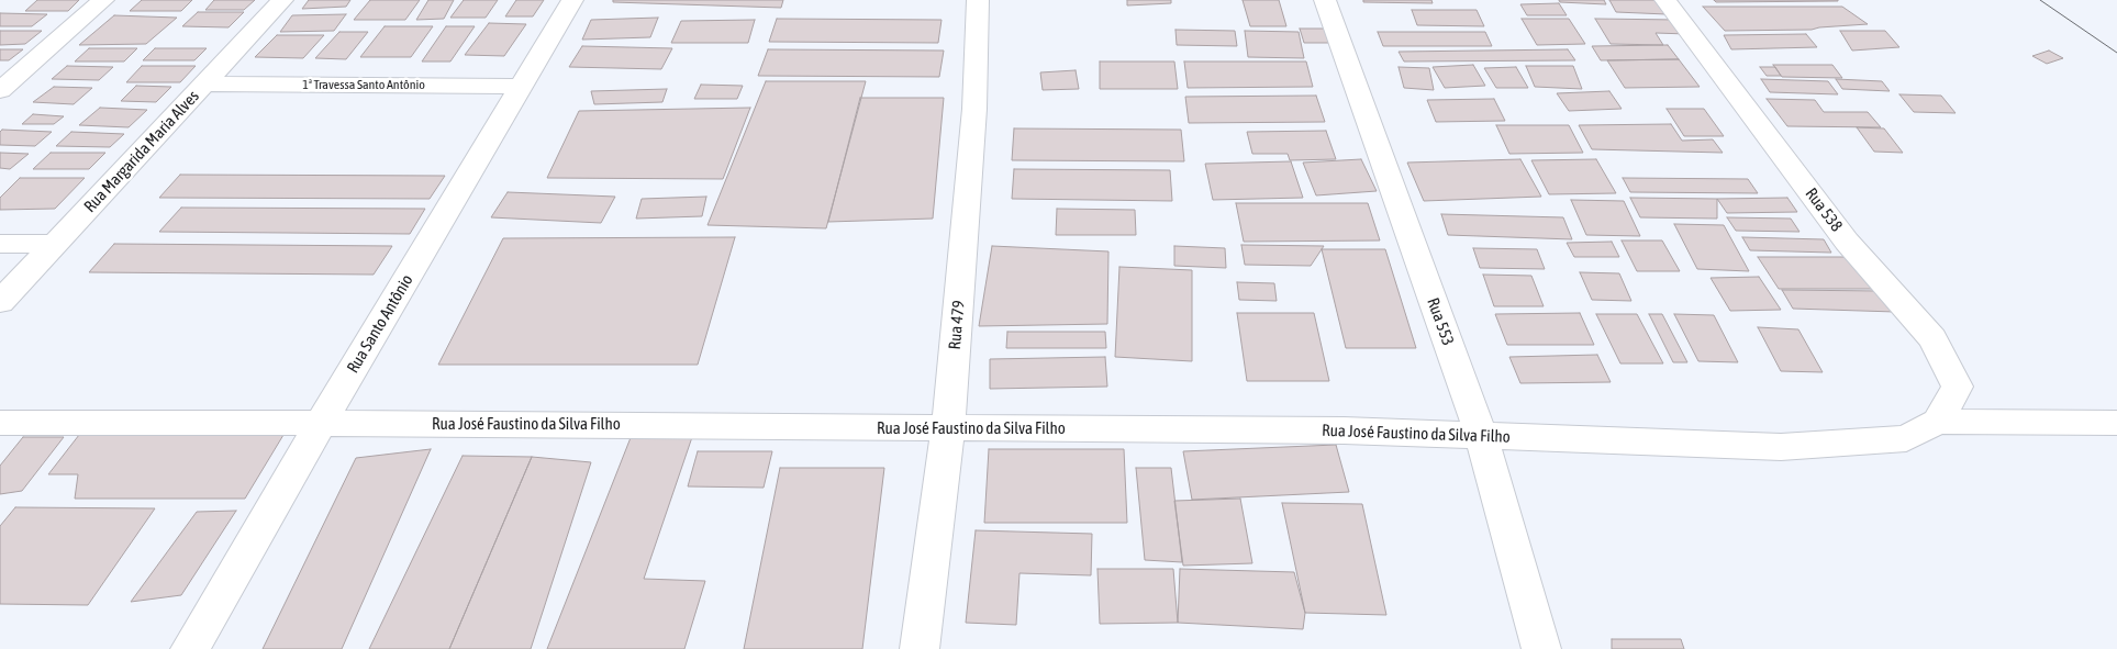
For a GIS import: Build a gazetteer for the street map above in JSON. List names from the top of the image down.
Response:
{
  "streets": {
    "street": [
      "1ª Travessa Santo Antônio",
      "Rua Margarida Maria Alves",
      "Rua 538",
      "Rua 553",
      "Rua Santo Antônio",
      "Rua 479",
      "Rua José Faustino da Silva Filho"
    ]
  },
  "crossings": [
    ["1ª Travessa Santo Antônio", "Rua Margarida Maria Alves"],
    ["1ª Travessa Santo Antônio", "Rua Santo Antônio"],
    ["Rua 538", "Rua José Faustino da Silva Filho"],
    ["Rua 553", "Rua José Faustino da Silva Filho"],
    ["Rua Santo Antônio", "Rua José Faustino da Silva Filho"],
    ["Rua 479", "Rua José Faustino da Silva Filho"]
  ]
}
